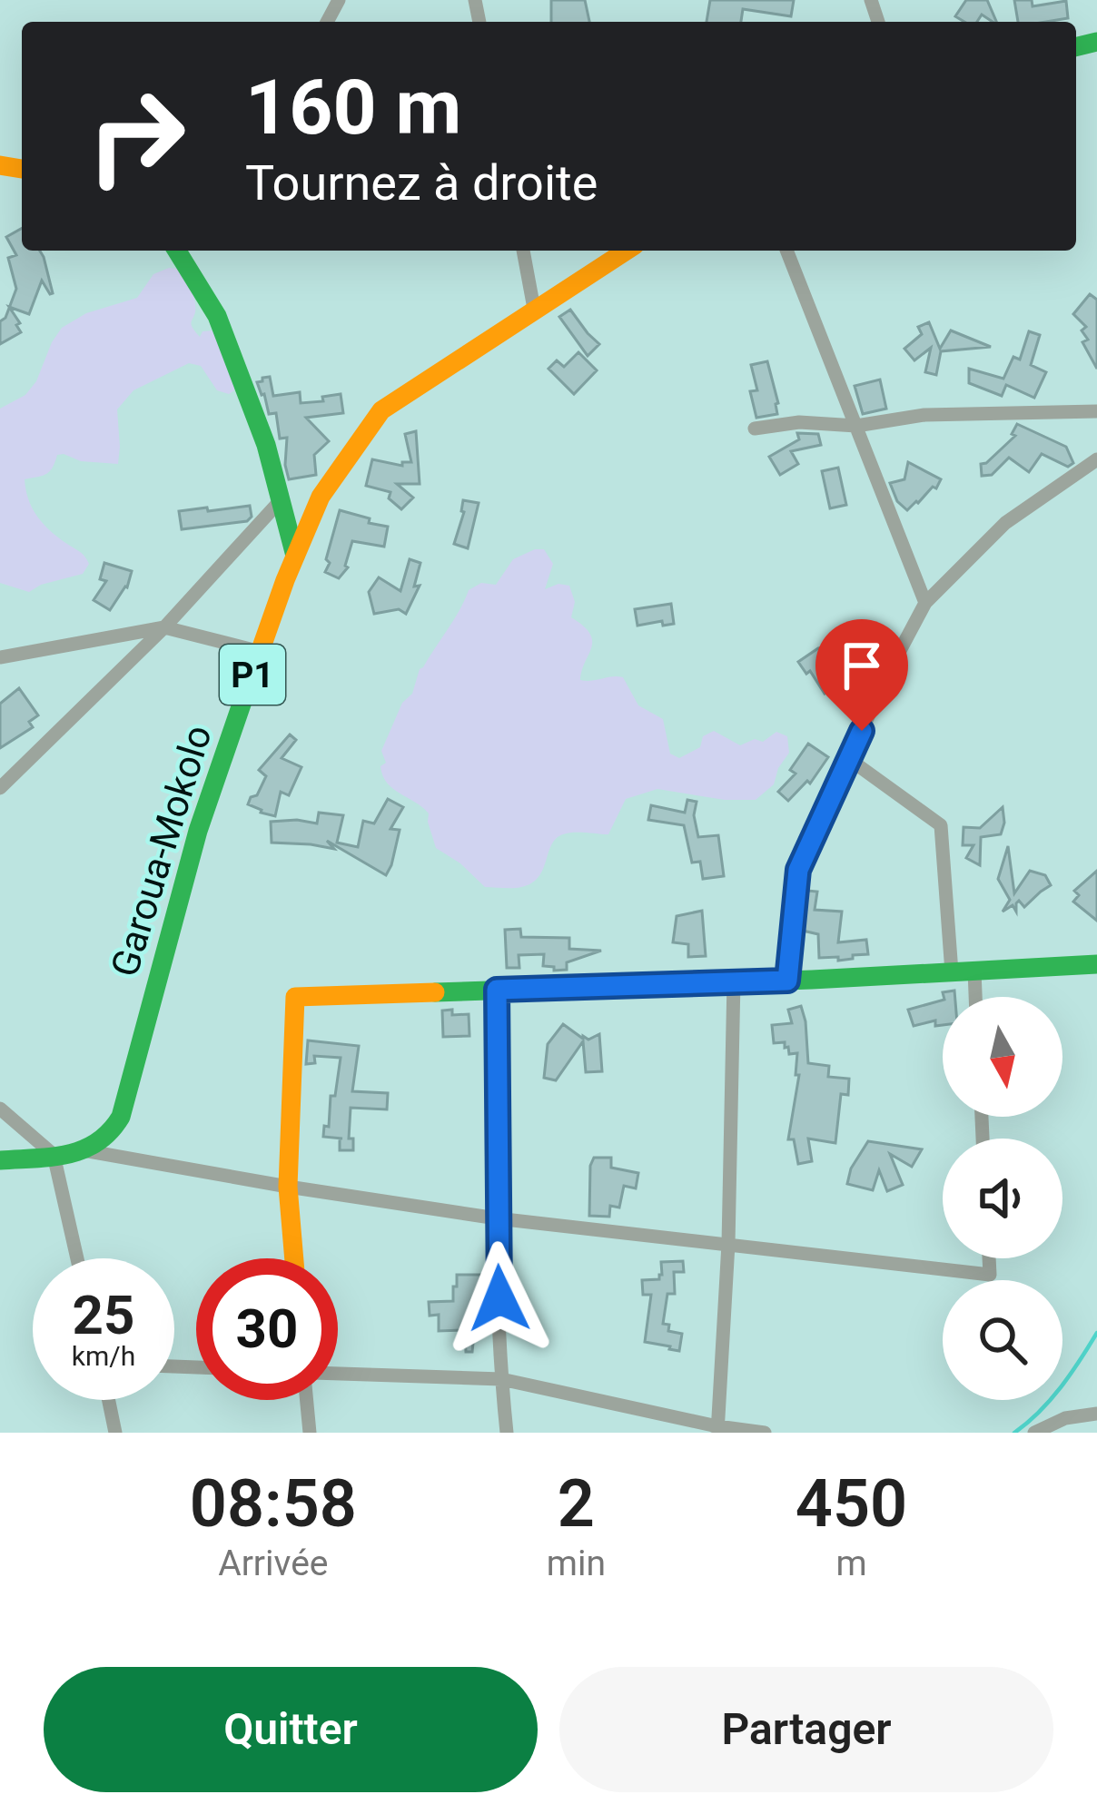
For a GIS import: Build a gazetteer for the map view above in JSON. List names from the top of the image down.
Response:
{
  "streets": {
    "street": ["P1", "Garoua-Mokolo"]
  },
  "north": "bottom",
  "page": {
    "turn": ["160 m", "Tournez à droite"],
    "speed": "25 km/h",
    "limit": "30",
    "eta": [
      "08:58",
      "Arrivée",
      "2",
      "min",
      "450",
      "m"
    ],
    "buttons": ["Quitter", "Partager"]
  }
}
